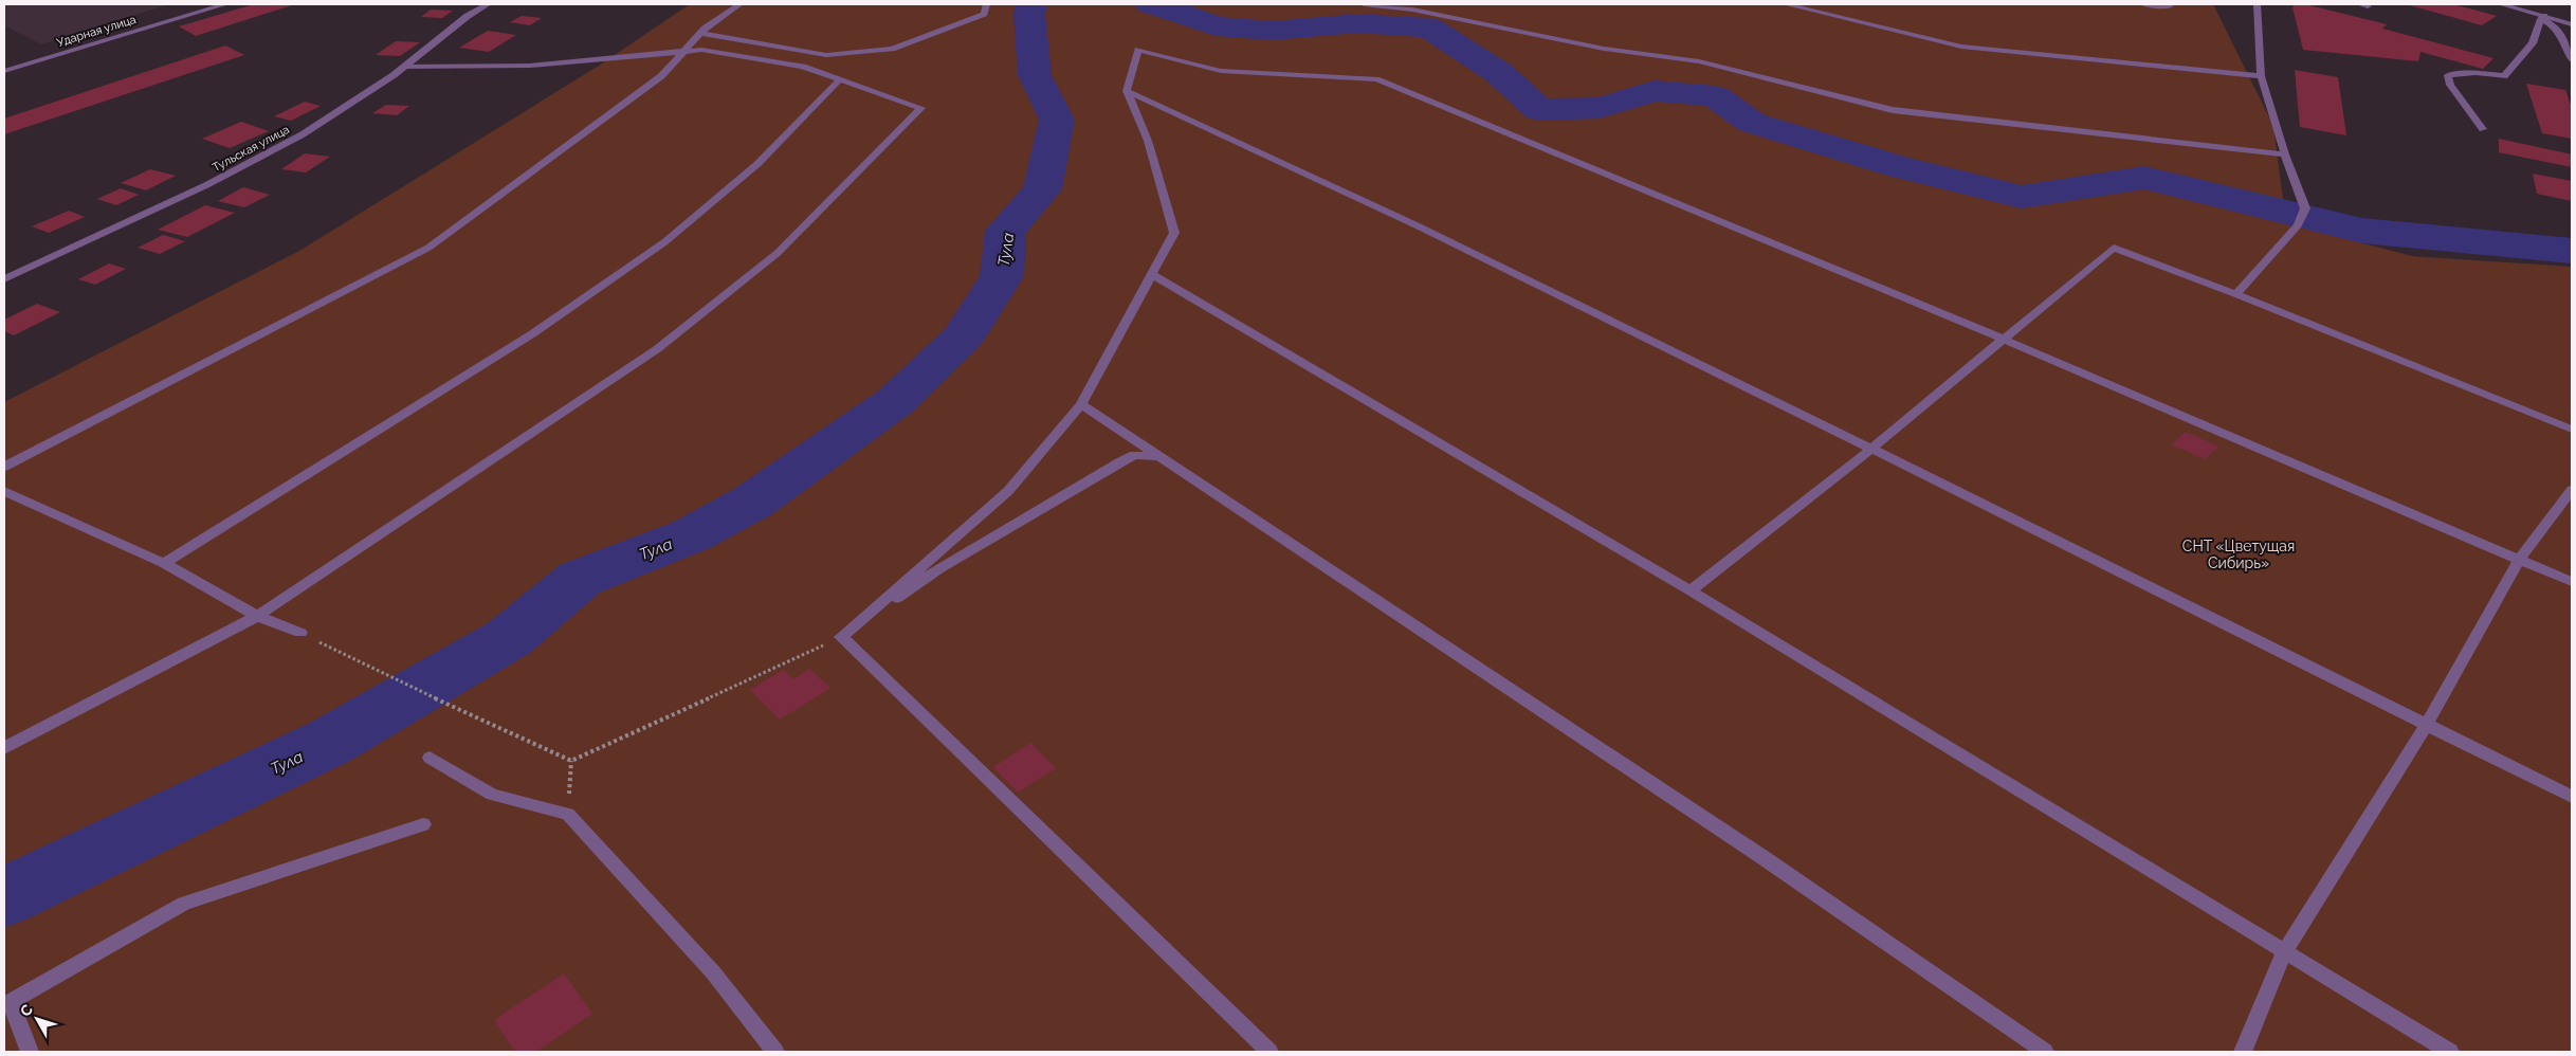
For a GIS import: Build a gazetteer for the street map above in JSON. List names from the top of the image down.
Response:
{
  "streets": {
    "street": ["Ударная улица", "Тульская улица"]
  },
  "water": ["Тула"],
  "parks": ["СНТ «Цветущая Сибирь»"],
  "north": "top left"
}
